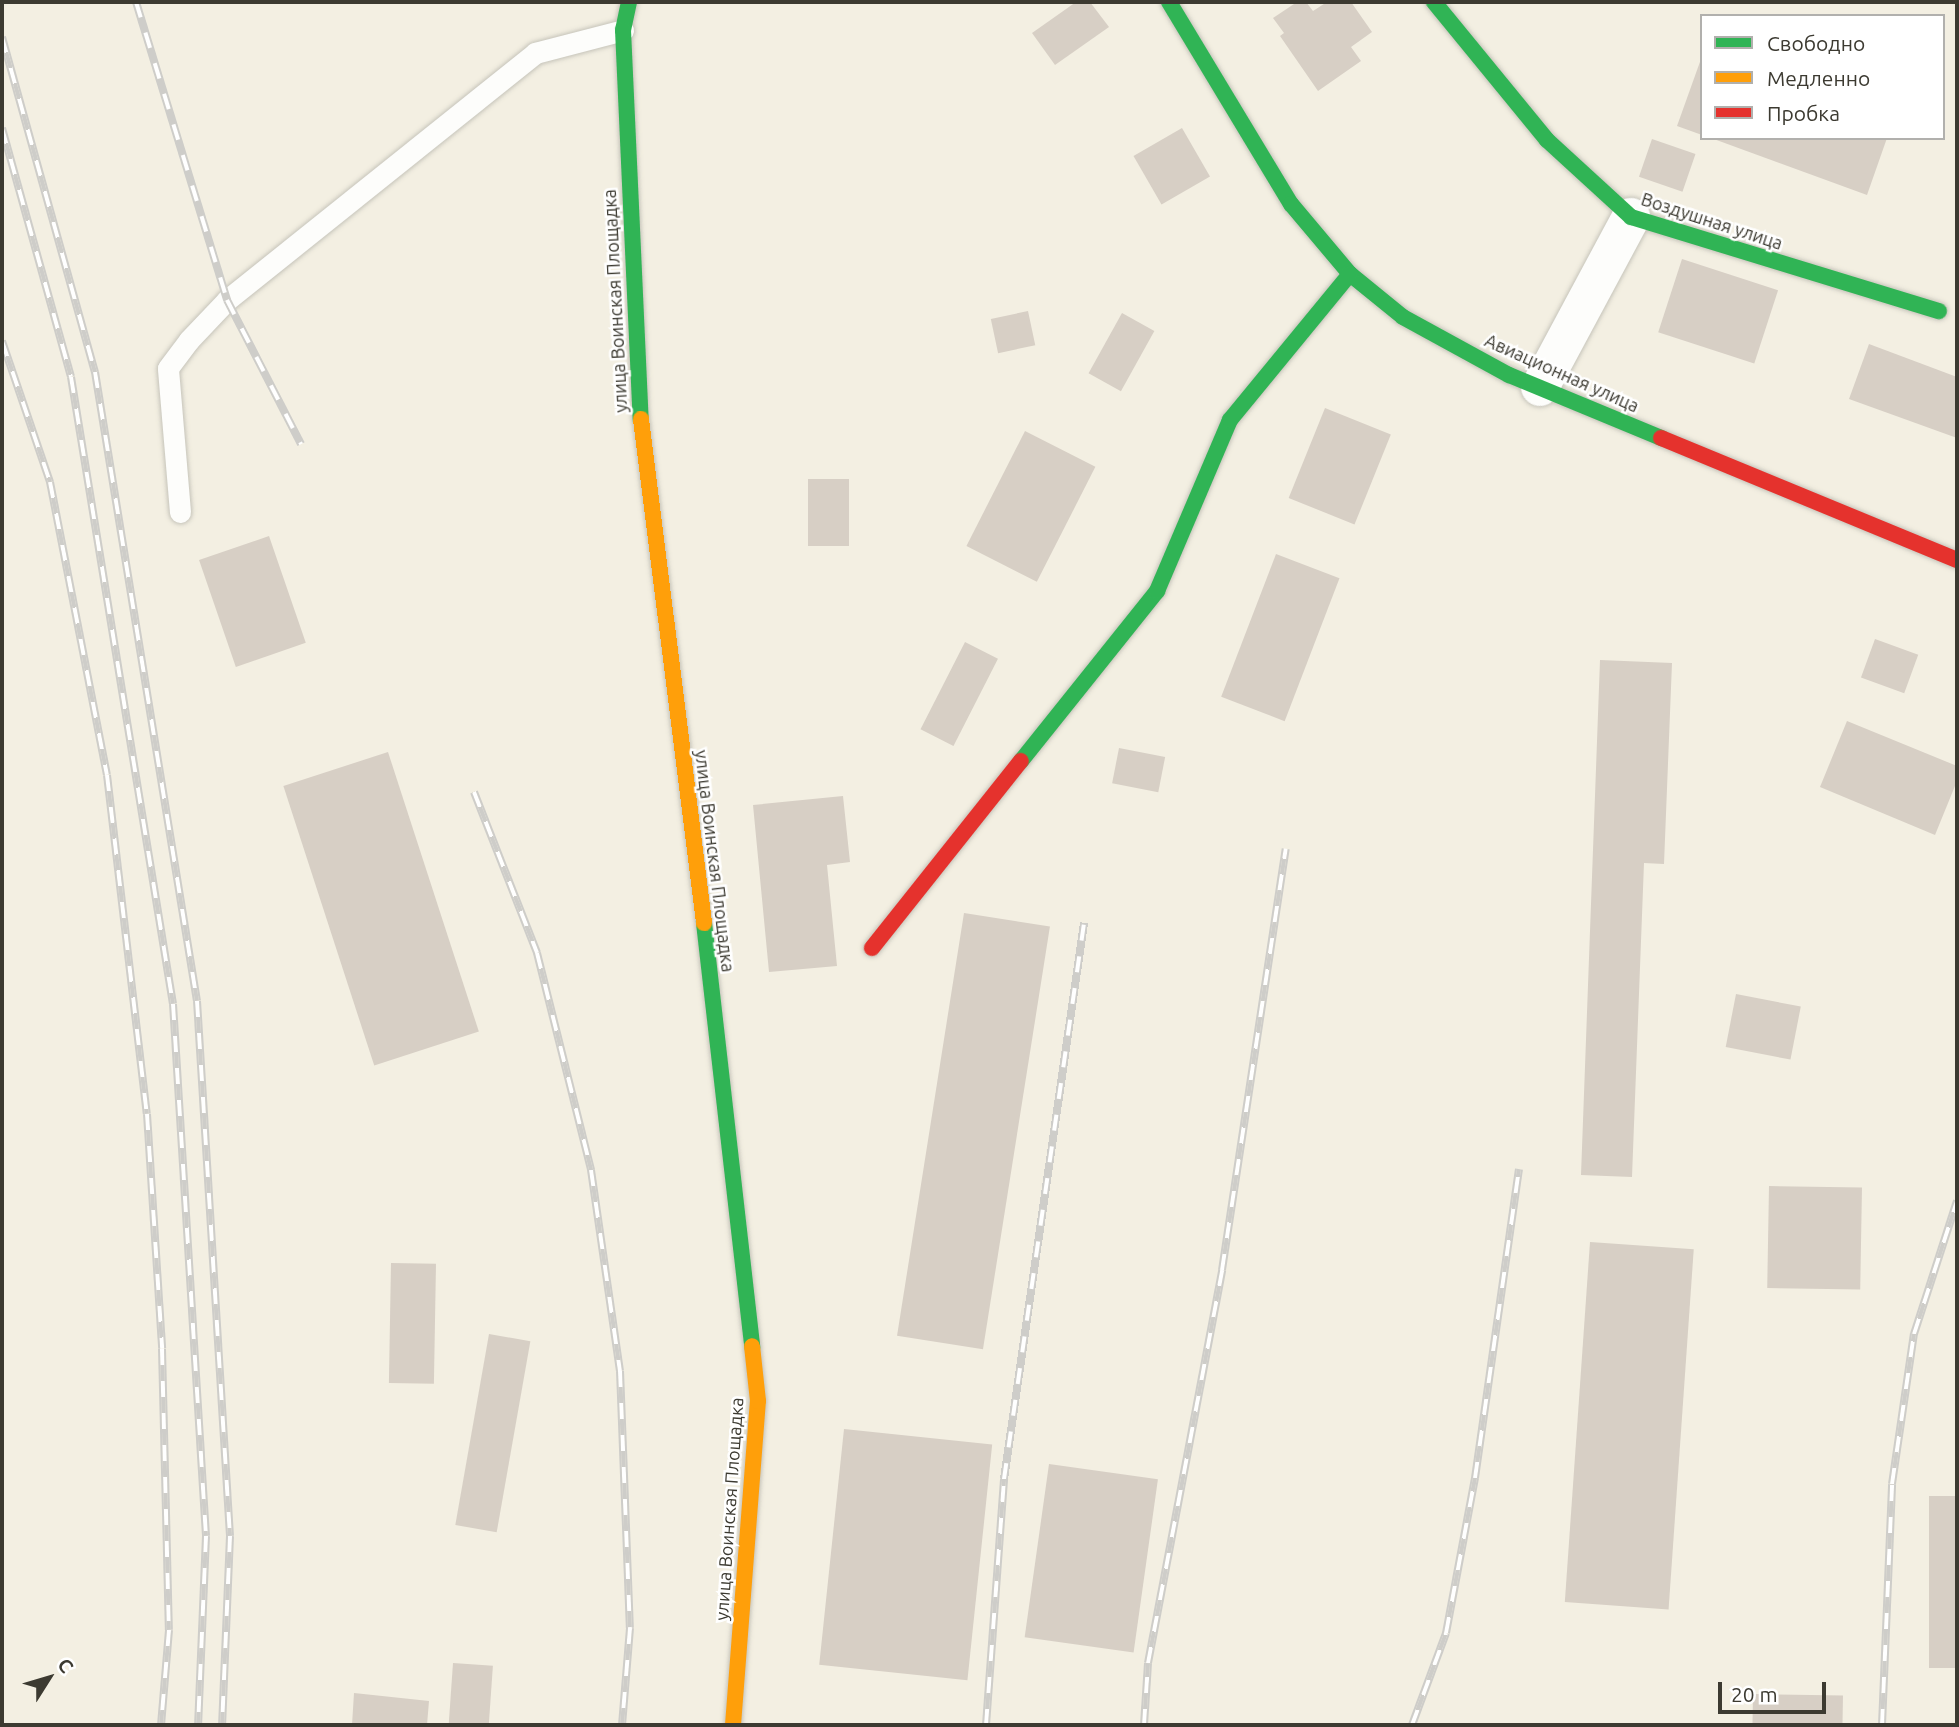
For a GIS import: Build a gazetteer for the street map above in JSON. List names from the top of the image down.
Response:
{
  "streets": {
    "street": ["Воздушная улица", "улица Воинская Площадка", "Авиационная улица"]
  },
  "legend": ["Свободно", "Медленно", "Пробка"],
  "scale_bar": "20 m",
  "north": "top right"
}
